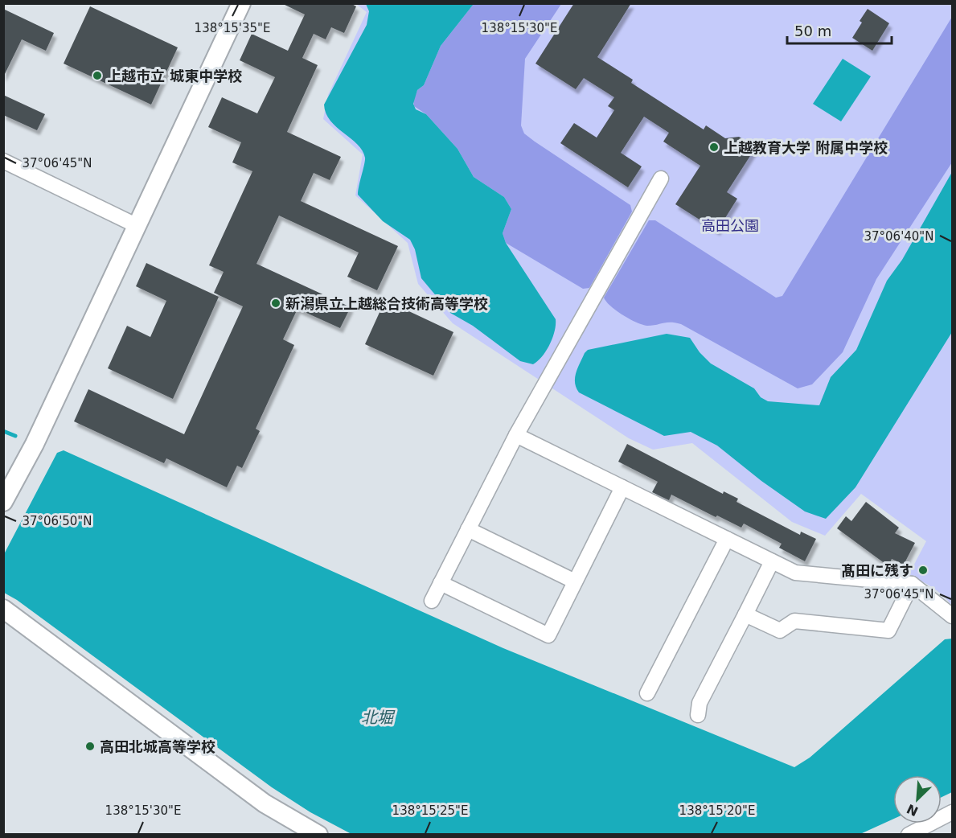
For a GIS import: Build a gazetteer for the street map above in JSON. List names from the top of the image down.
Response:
{
  "water": ["北堀"],
  "parks": ["高田公園"],
  "places": [
    "上越市立 城東中学校",
    "上越教育大学 附属中学校",
    "新潟県立上越総合技術高等学校",
    "髙田に残す",
    "高田北城高等学校"
  ],
  "scale_bar": "50 m",
  "north": "bottom left",
  "coordinates": [
    "138°15'35\"E",
    "138°15'30\"E",
    "37°06'45\"N",
    "37°06'40\"N",
    "37°06'50\"N",
    "138°15'25\"E",
    "138°15'20\"E"
  ]
}
